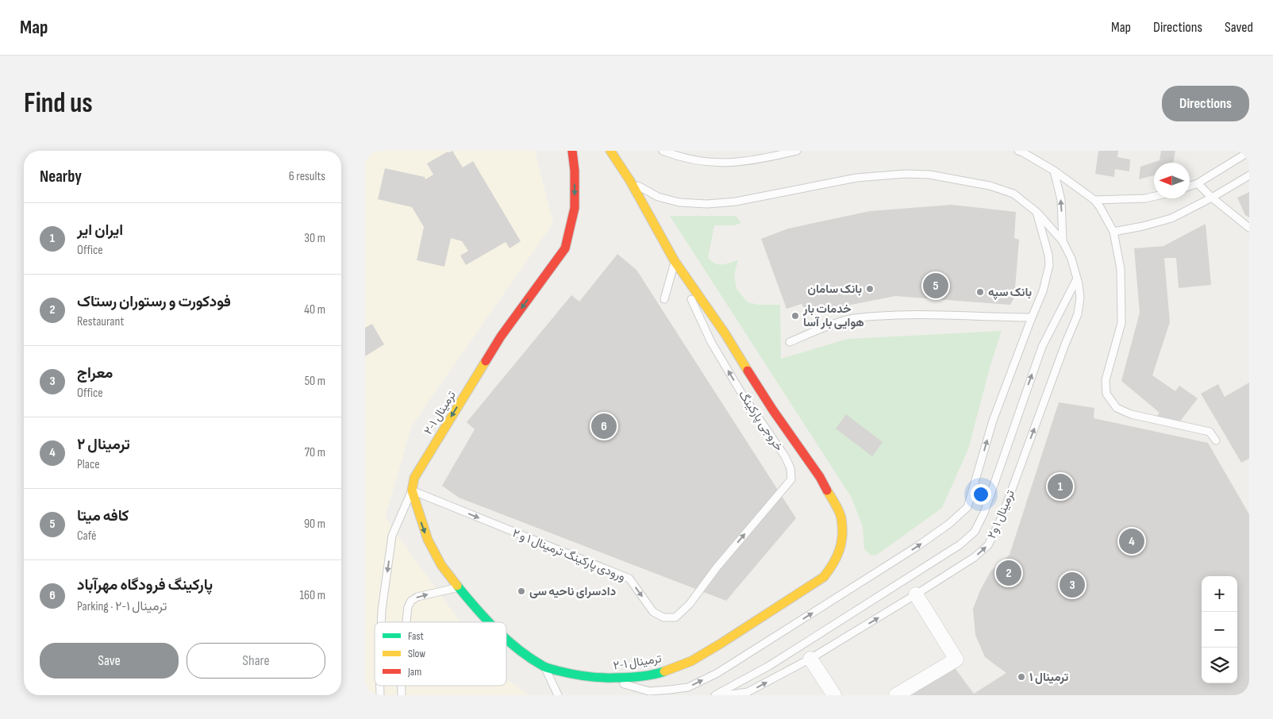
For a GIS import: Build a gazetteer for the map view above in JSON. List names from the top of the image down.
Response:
{
  "streets": {
    "main road": ["ترمینال ۱-۲"],
    "lane": ["خروجی پارکینگ", "ترمینال ۱ و۲", "ورودی پارکینگ ترمینال ۱ و ۲"]
  },
  "crossings": [
    ["ترمینال ۱-۲", "خروجی پارکینگ"],
    ["ترمینال ۱-۲", "ورودی پارکینگ ترمینال ۱ و ۲"],
    ["خروجی پارکینگ", "ورودی پارکینگ ترمینال ۱ و ۲"]
  ],
  "one_way": ["خروجی پارکینگ", "ورودی پارکینگ ترمینال ۱ و ۲"],
  "places": [
    "بانک سامان",
    "بانک سپه",
    "خدمات بار هوایی بار آسا",
    "دادسرای ناحیه سی",
    "ترمینال ۱"
  ],
  "legend": ["Fast", "Slow", "Jam"],
  "north": "left",
  "page": {
    "header": "Map",
    "nav": ["Map", "Directions", "Saved"],
    "buttons": [
      "Directions",
      ["Save", "Share"]
    ],
    "title": "Find us",
    "heading": ["Nearby", "6 results"],
    "list": [
      {
        "mark": "1",
        "name": "ایران ایر",
        "note": "Office",
        "value": "30 m"
      },
      {
        "mark": "2",
        "name": "فودکورت و رستوران رستاک",
        "note": "Restaurant",
        "value": "40 m"
      },
      {
        "mark": "3",
        "name": "معراج",
        "note": "Office",
        "value": "50 m"
      },
      {
        "mark": "4",
        "name": "ترمینال ۲",
        "note": "Place",
        "value": "70 m"
      },
      {
        "mark": "5",
        "name": "کافه میتا",
        "note": "Café",
        "value": "90 m"
      },
      {
        "mark": "6",
        "name": "پارکینگ فرودگاه مهرآباد",
        "note": "Parking · ترمینال ۱-۲",
        "value": "160 m"
      }
    ],
    "pins": [
      "5",
      "6",
      "1",
      "4",
      "2",
      "3"
    ],
    "map_buttons": ["+", "−"]
  }
}
